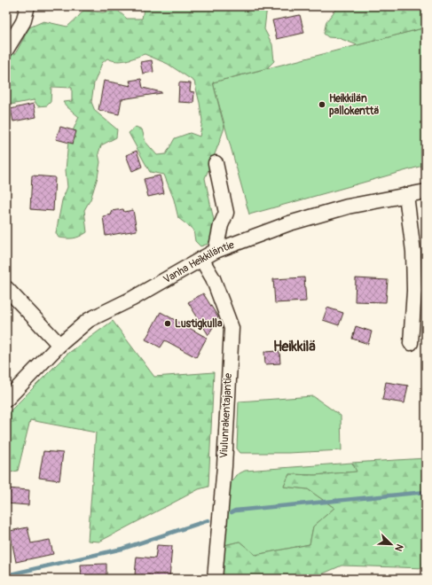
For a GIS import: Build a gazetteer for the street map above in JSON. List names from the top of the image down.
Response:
{
  "streets": {
    "street": ["Vanha Heikkiläntie", "Viulunrakentajantie"]
  },
  "crossings": [
    ["Vanha Heikkiläntie", "Viulunrakentajantie"]
  ],
  "districts": ["Heikkilä"],
  "places": ["Heikkilän pallokenttä", "Lustigkulla"],
  "north": "bottom right"
}
